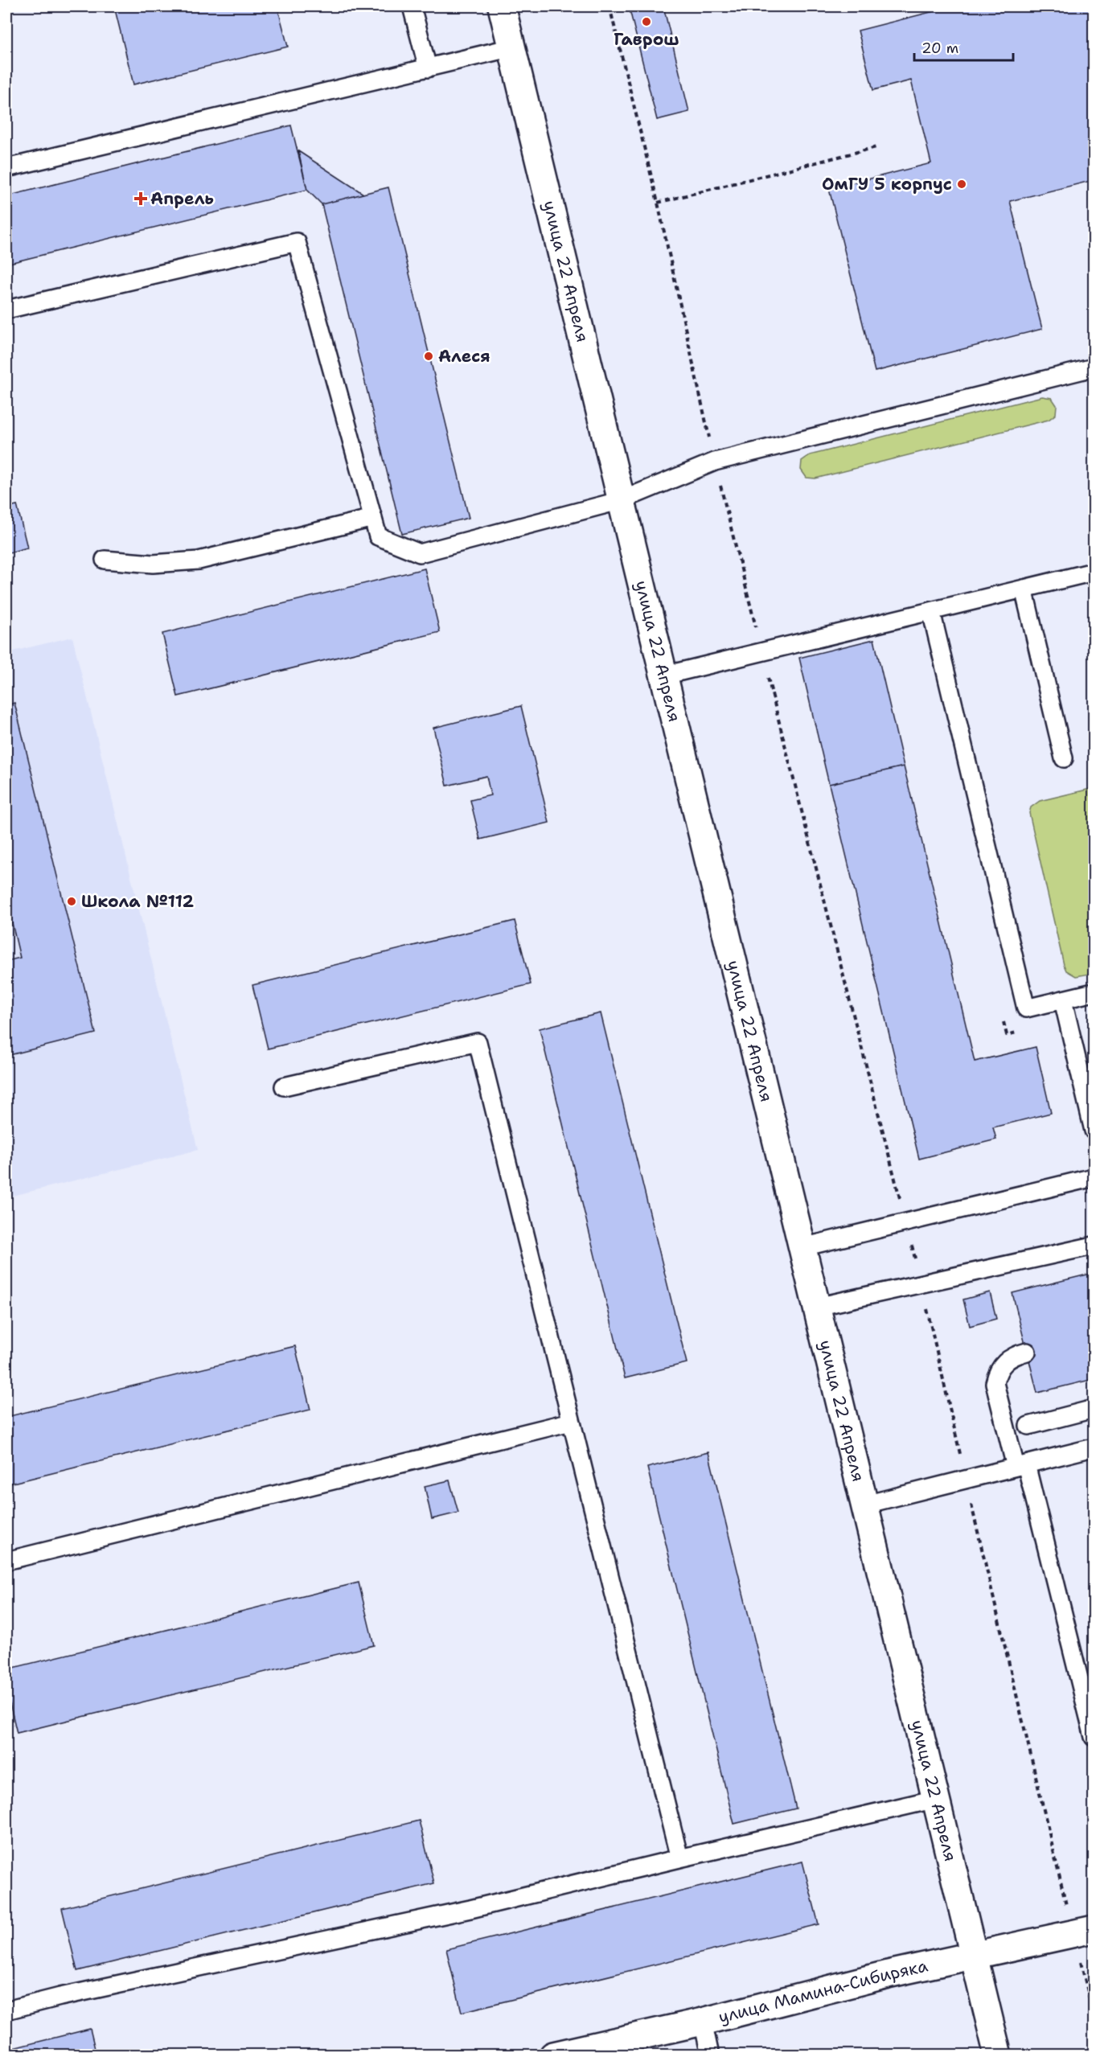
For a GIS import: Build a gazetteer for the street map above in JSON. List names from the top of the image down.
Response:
{
  "streets": {
    "main road": ["улица 22 Апреля", "улица Мамина-Сибиряка"]
  },
  "crossings": [
    ["улица 22 Апреля", "улица Мамина-Сибиряка"]
  ],
  "places": {
    "other": [
      "Гаврош",
      "ОмГУ 5 корпус",
      "Алеся",
      "Школа №112"
    ],
    "health": ["Апрель"]
  },
  "scale_bar": "20 m"
}
